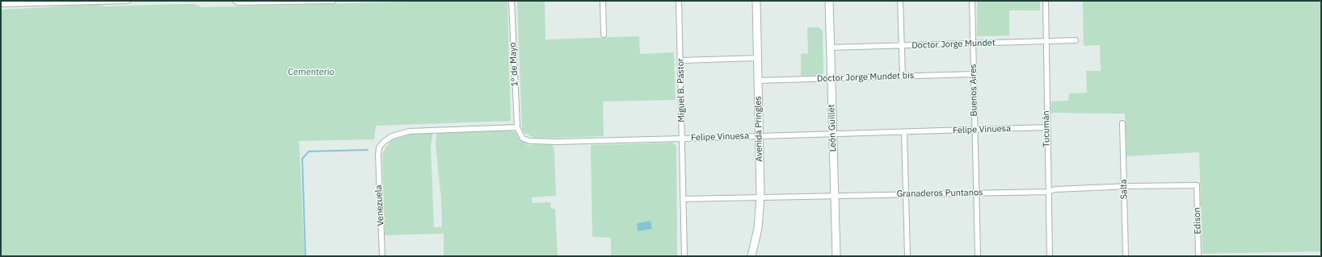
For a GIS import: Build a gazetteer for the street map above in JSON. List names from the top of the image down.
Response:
{
  "streets": {
    "main road": ["León Guillet", "Avenida Pringles"],
    "street": [
      "Doctor Jorge Mundet",
      "1º de Mayo",
      "Doctor Jorge Mundet bis",
      "Miguel B. Pastor",
      "Buenos Aires",
      "Tucumán",
      "Felipe Vinuesa",
      "Salta",
      "Granaderos Puntanos",
      "Venezuela",
      "Edison"
    ]
  },
  "crossings": [
    ["Doctor Jorge Mundet", "Buenos Aires"],
    ["Doctor Jorge Mundet", "León Guillet"],
    ["Doctor Jorge Mundet", "Tucumán"],
    ["1º de Mayo", "Felipe Vinuesa"],
    ["1º de Mayo", "Venezuela"],
    ["Doctor Jorge Mundet bis", "Buenos Aires"],
    ["Doctor Jorge Mundet bis", "León Guillet"],
    ["Doctor Jorge Mundet bis", "Avenida Pringles"],
    ["Miguel B. Pastor", "Felipe Vinuesa"],
    ["Miguel B. Pastor", "Granaderos Puntanos"],
    ["Buenos Aires", "Felipe Vinuesa"],
    ["Buenos Aires", "Granaderos Puntanos"],
    ["León Guillet", "Felipe Vinuesa"],
    ["León Guillet", "Granaderos Puntanos"],
    ["Avenida Pringles", "Felipe Vinuesa"],
    ["Avenida Pringles", "Granaderos Puntanos"],
    ["Tucumán", "Felipe Vinuesa"],
    ["Tucumán", "Granaderos Puntanos"],
    ["Felipe Vinuesa", "Venezuela"],
    ["Salta", "Granaderos Puntanos"],
    ["Granaderos Puntanos", "Edison"]
  ],
  "parks": ["Cementerio"]
}
